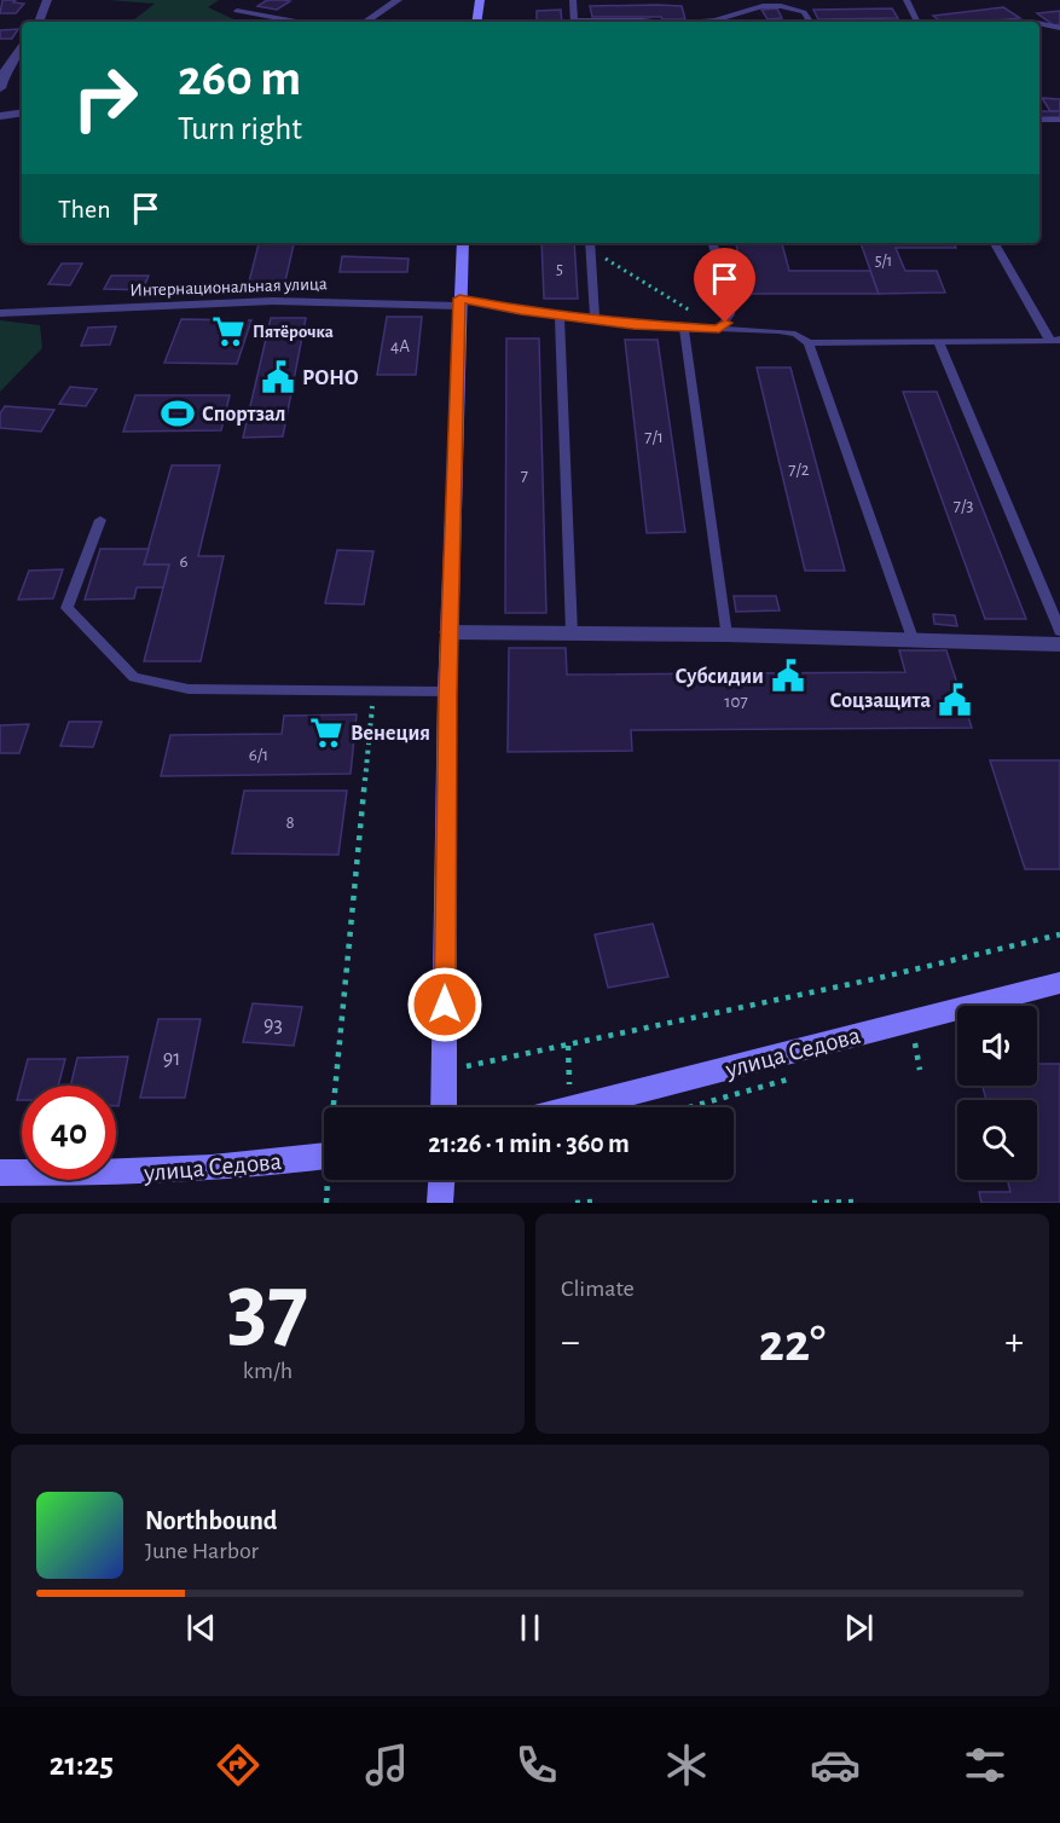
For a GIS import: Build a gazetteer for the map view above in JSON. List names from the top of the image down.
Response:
{
  "streets": {
    "street": ["Интернациональная улица", "улица Седова"]
  },
  "places": {
    "supermarket": ["Пятёрочка", "Венеция"],
    "public building": ["РОНО", "Субсидии", "Соцзащита"],
    "sports": ["Спортзал"]
  },
  "house_numbers": [
    "5/1",
    "5",
    "4А",
    "7/1",
    "7/2",
    "7",
    "7/3",
    "6",
    "107",
    "6/1",
    "8",
    "93",
    "91"
  ],
  "page": {
    "turn": ["260 m", "Turn right"],
    "then": "Then",
    "limit": "40",
    "trip": "21:26 · 1 min · 360 m",
    "tile": [
      ["37", "km/h"],
      "Climate"
    ],
    "heat": ["−", "22°", "+"],
    "song": ["Northbound", "June Harbor"],
    "tabs": "21:25"
  }
}
